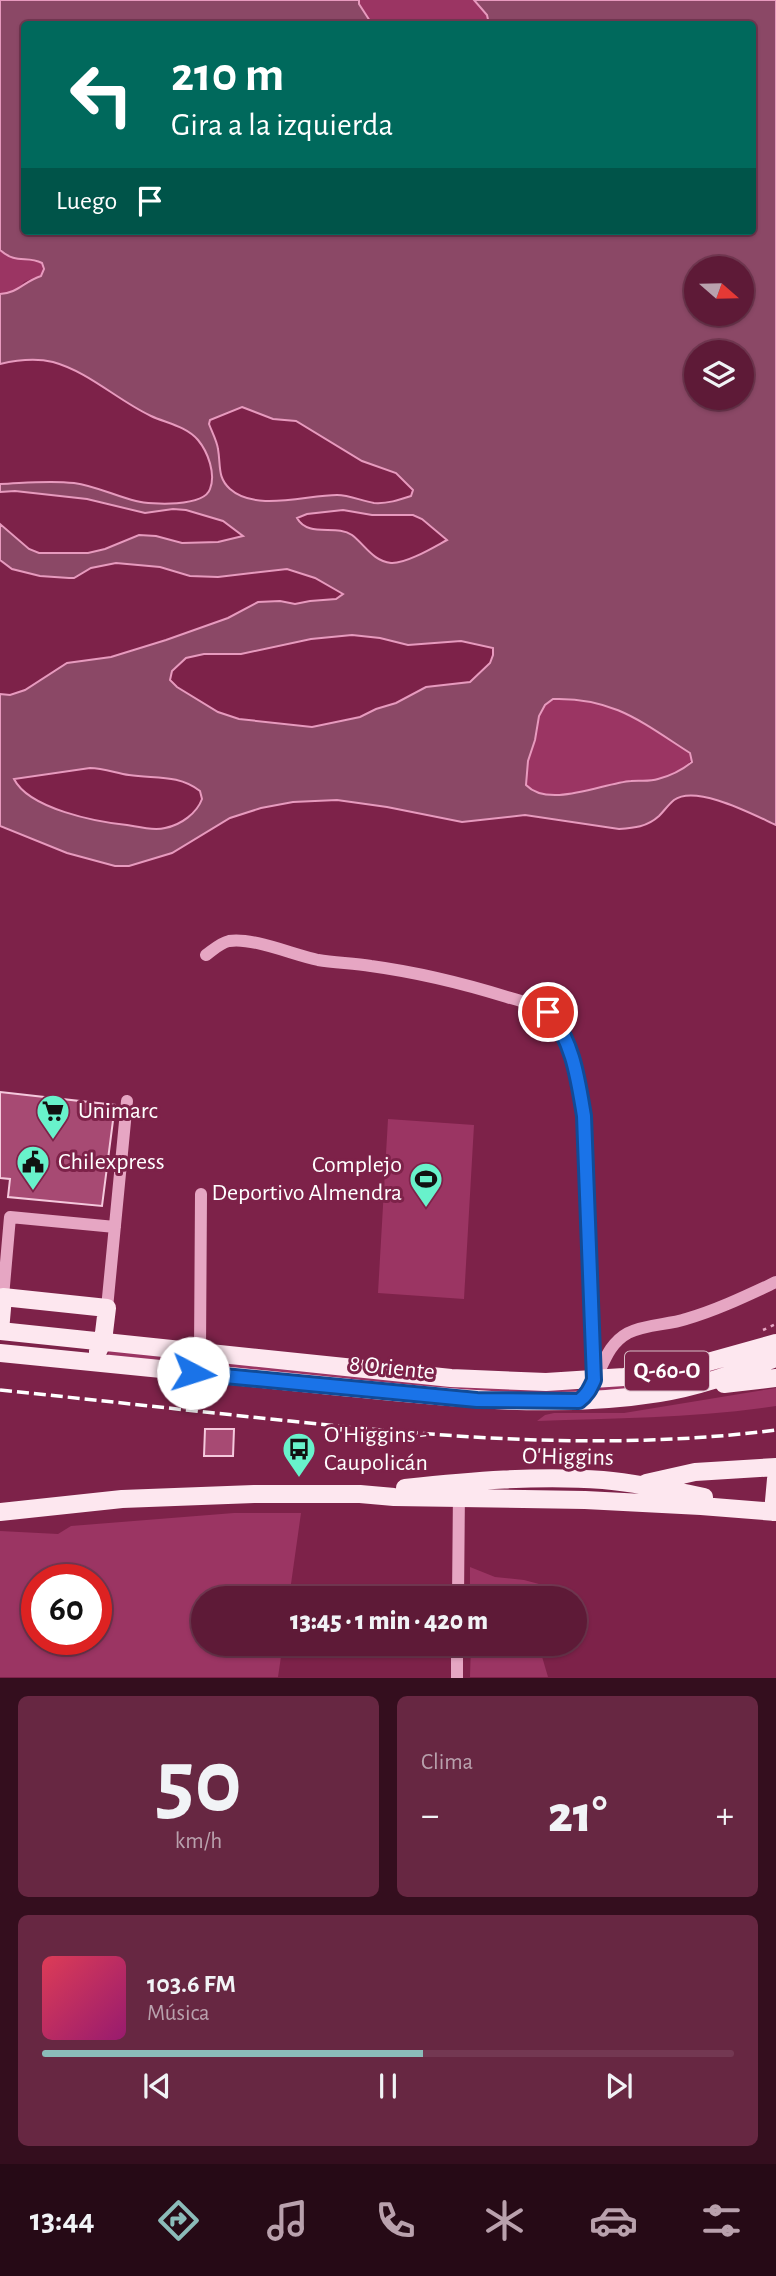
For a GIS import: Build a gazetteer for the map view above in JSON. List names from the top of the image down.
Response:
{
  "streets": {
    "main road": ["8 Oriente", "Q-60-O", "O'Higgins"]
  },
  "places": {
    "supermarket": ["Unimarc"],
    "public building": ["Chilexpress"],
    "sports": ["Complejo Deportivo Almendra"],
    "bus stop": ["O'Higgins - Caupolicán"]
  },
  "north": "right",
  "page": {
    "turn": ["210 m", "Gira a la izquierda"],
    "then": "Luego",
    "limit": "60",
    "trip": "13:45 · 1 min · 420 m",
    "tile": [
      ["50", "km/h"],
      "Clima"
    ],
    "heat": ["−", "21°", "+"],
    "song": ["103.6 FM", "Música"],
    "tabs": "13:44"
  }
}
